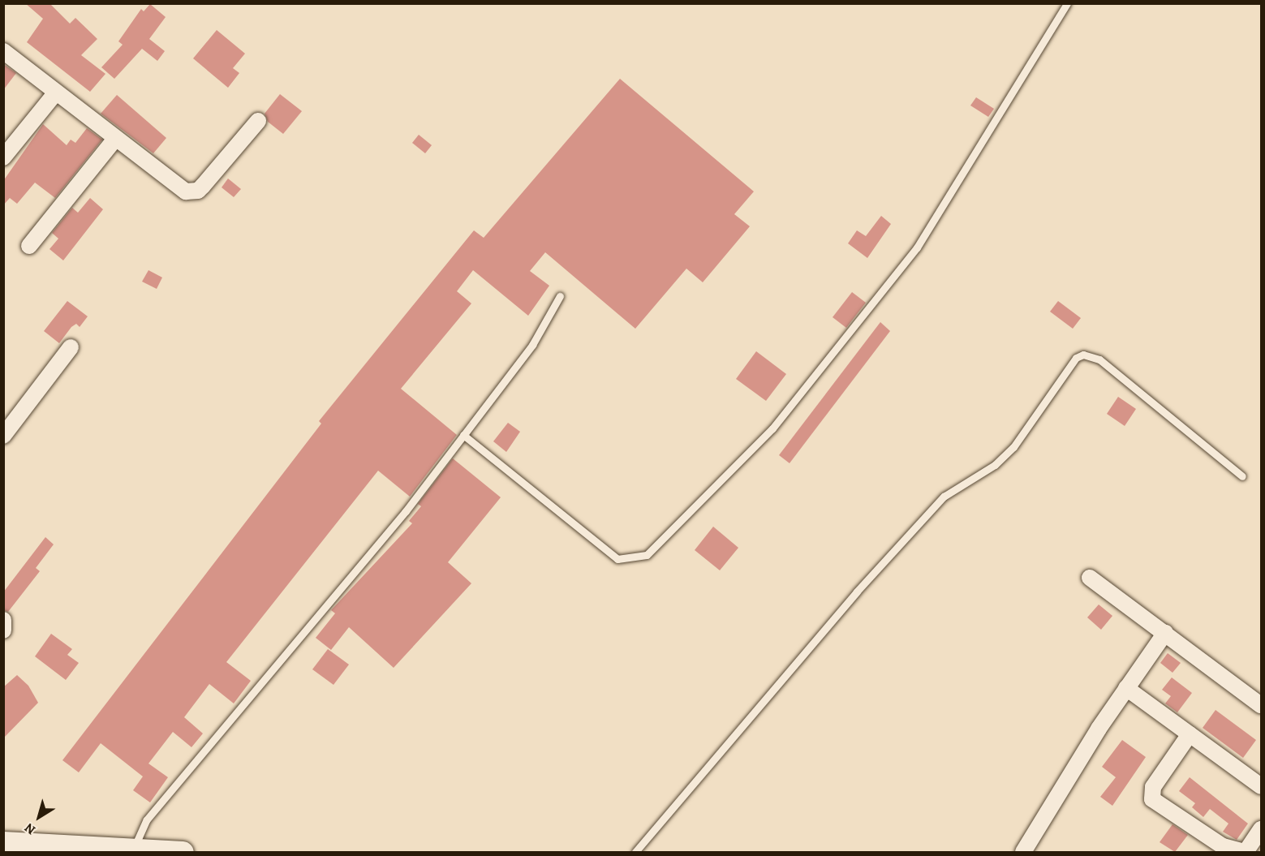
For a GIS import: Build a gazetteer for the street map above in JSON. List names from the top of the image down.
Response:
{
  "north": "bottom left"
}
